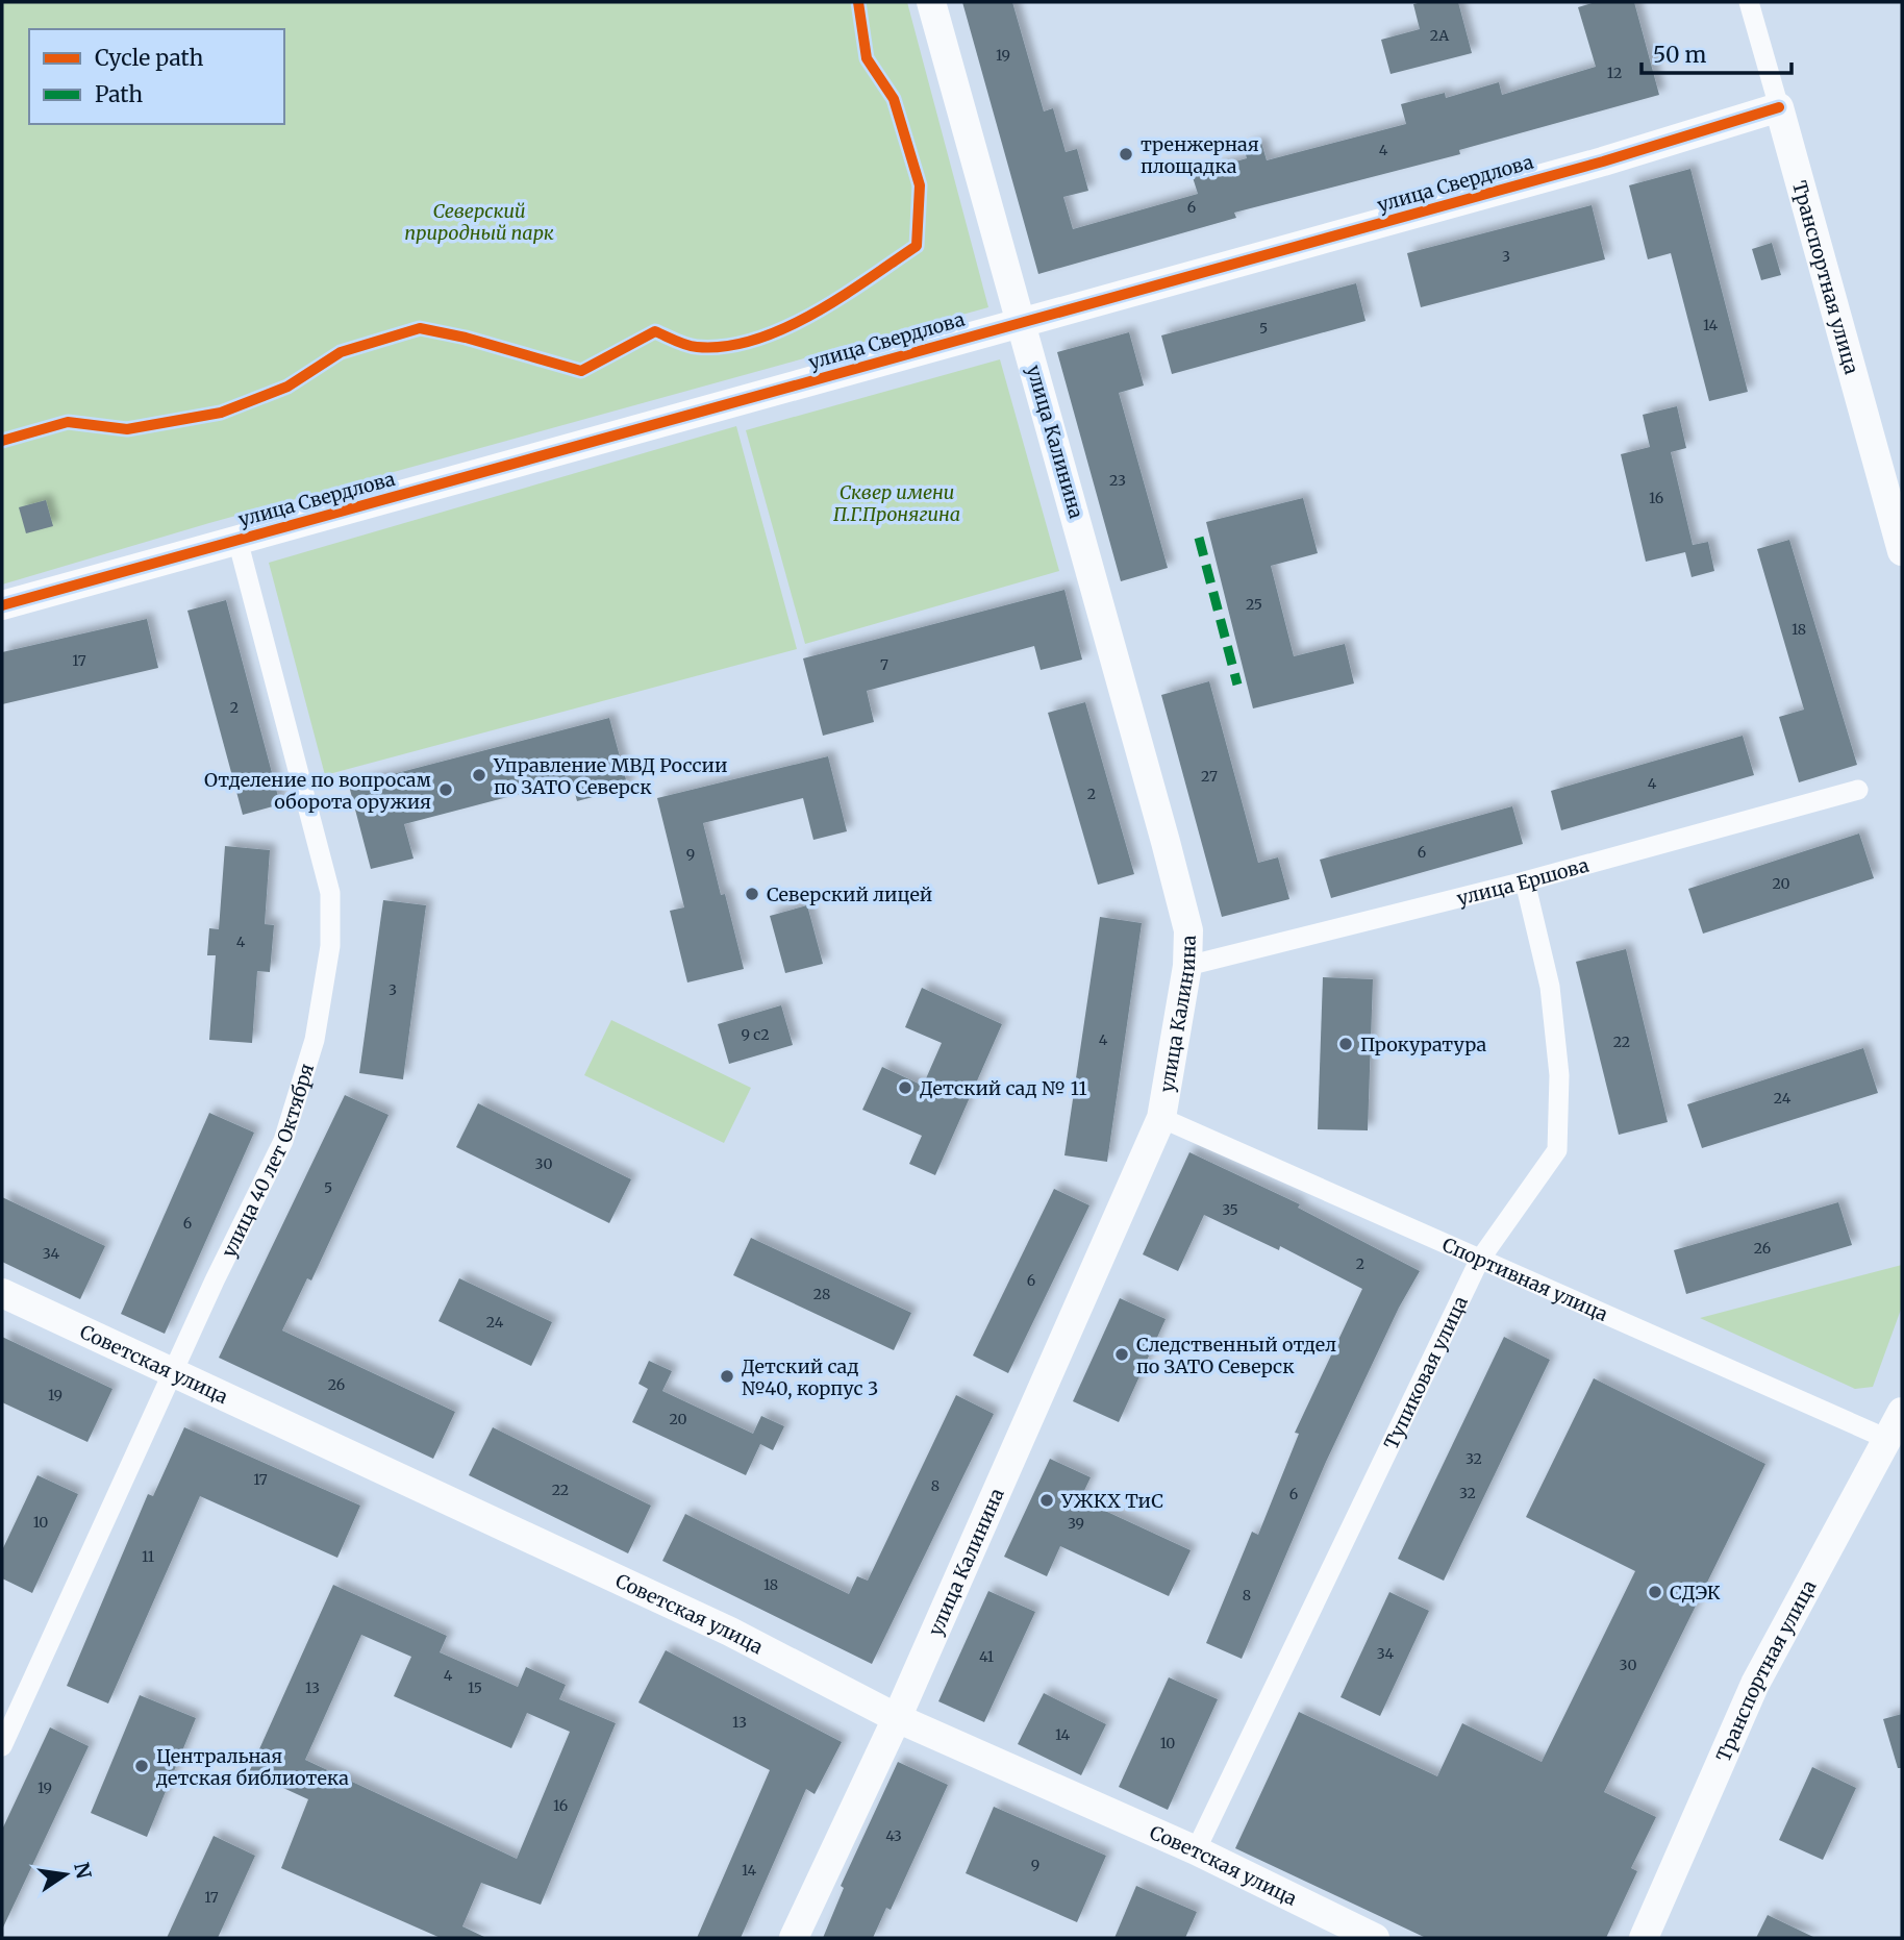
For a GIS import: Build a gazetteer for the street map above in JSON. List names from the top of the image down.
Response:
{
  "streets": {
    "street": [
      "улица Свердлова",
      "Транспортная улица",
      "улица Калинина",
      "улица Ершова",
      "улица 40 лет Октября",
      "Спортивная улица",
      "Советская улица",
      "Тупиковая улица"
    ]
  },
  "crossings": [
    ["улица Свердлова", "Транспортная улица"],
    ["улица Свердлова", "улица Калинина"],
    ["улица Свердлова", "улица 40 лет Октября"],
    ["Транспортная улица", "Спортивная улица"],
    ["улица Калинина", "улица Ершова"],
    ["улица Калинина", "Спортивная улица"],
    ["улица Калинина", "Советская улица"],
    ["улица Ершова", "Тупиковая улица"],
    ["улица 40 лет Октября", "Советская улица"],
    ["Спортивная улица", "Тупиковая улица"],
    ["Советская улица", "Тупиковая улица"]
  ],
  "parks": ["Северский природный парк", "Сквер имени П.Г.Пронягина"],
  "places": [
    "тренжерная площадка",
    "Управление МВД России по ЗАТО Северск",
    "Отделение по вопросам оборота оружия",
    "Северский лицей",
    "Прокуратура",
    "Детский сад № 11",
    "Следственный отдел по ЗАТО Северск",
    "Детский сад №40, корпус 3",
    "УЖКХ ТиС",
    "СДЭК",
    "Центральная детская библиотека"
  ],
  "house_numbers": [
    "2А",
    "19",
    "12",
    "4",
    "6",
    "3",
    "14",
    "5",
    "23",
    "16",
    "25",
    "18",
    "17",
    "7",
    "2",
    "27",
    "4",
    "2",
    "6",
    "9",
    "20",
    "4",
    "3",
    "9 с2",
    "4",
    "22",
    "24",
    "30",
    "5",
    "35",
    "6",
    "26",
    "34",
    "2",
    "6",
    "28",
    "24",
    "26",
    "19",
    "20",
    "32",
    "17",
    "8",
    "22",
    "32",
    "6",
    "10",
    "39",
    "11",
    "18",
    "8",
    "34",
    "41",
    "30",
    "4",
    "13",
    "15",
    "13",
    "14",
    "10",
    "19",
    "16",
    "43",
    "9",
    "14",
    "17"
  ],
  "legend": ["Cycle path", "Path"],
  "scale_bar": "50 m",
  "north": "right"
}
